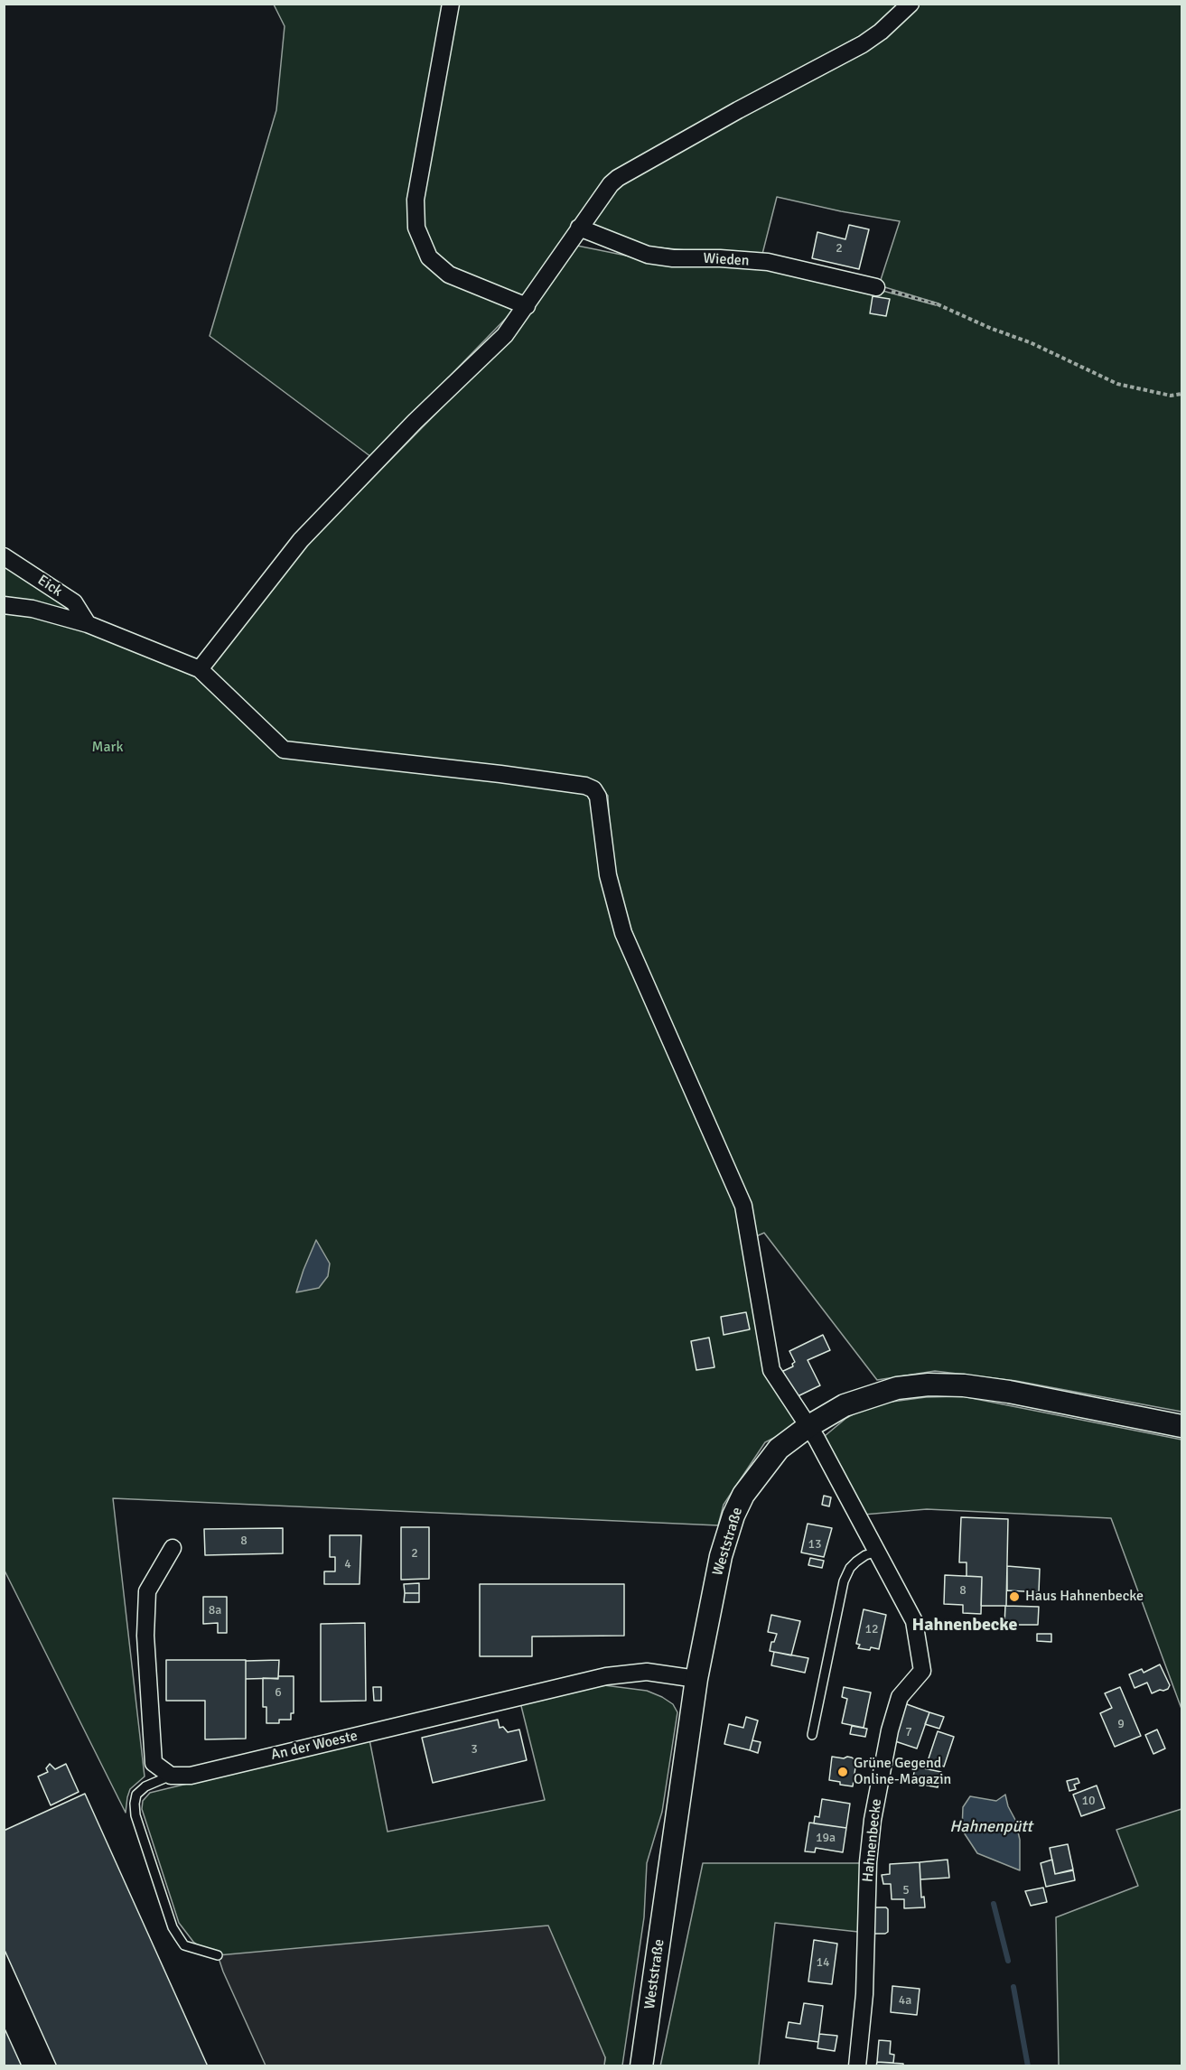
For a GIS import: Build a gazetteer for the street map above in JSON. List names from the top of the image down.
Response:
{
  "streets": {
    "main road": ["Weststraße"],
    "street": [
      "Wieden",
      "Eick",
      "An der Woeste",
      "Hahnenbecke"
    ]
  },
  "crossings": [
    ["Weststraße", "An der Woeste"],
    ["Weststraße", "Hahnenbecke"]
  ],
  "districts": ["Hahnenbecke"],
  "water": ["Hahnenpütt"],
  "parks": ["Mark"],
  "places": ["Haus Hahnenbecke", "Grüne Gegend Online-Magazin"],
  "house_numbers": [
    "2",
    "8",
    "13",
    "2",
    "4",
    "8",
    "8a",
    "12",
    "6",
    "9",
    "7",
    "3",
    "10",
    "19a",
    "5",
    "14",
    "4a"
  ]
}
